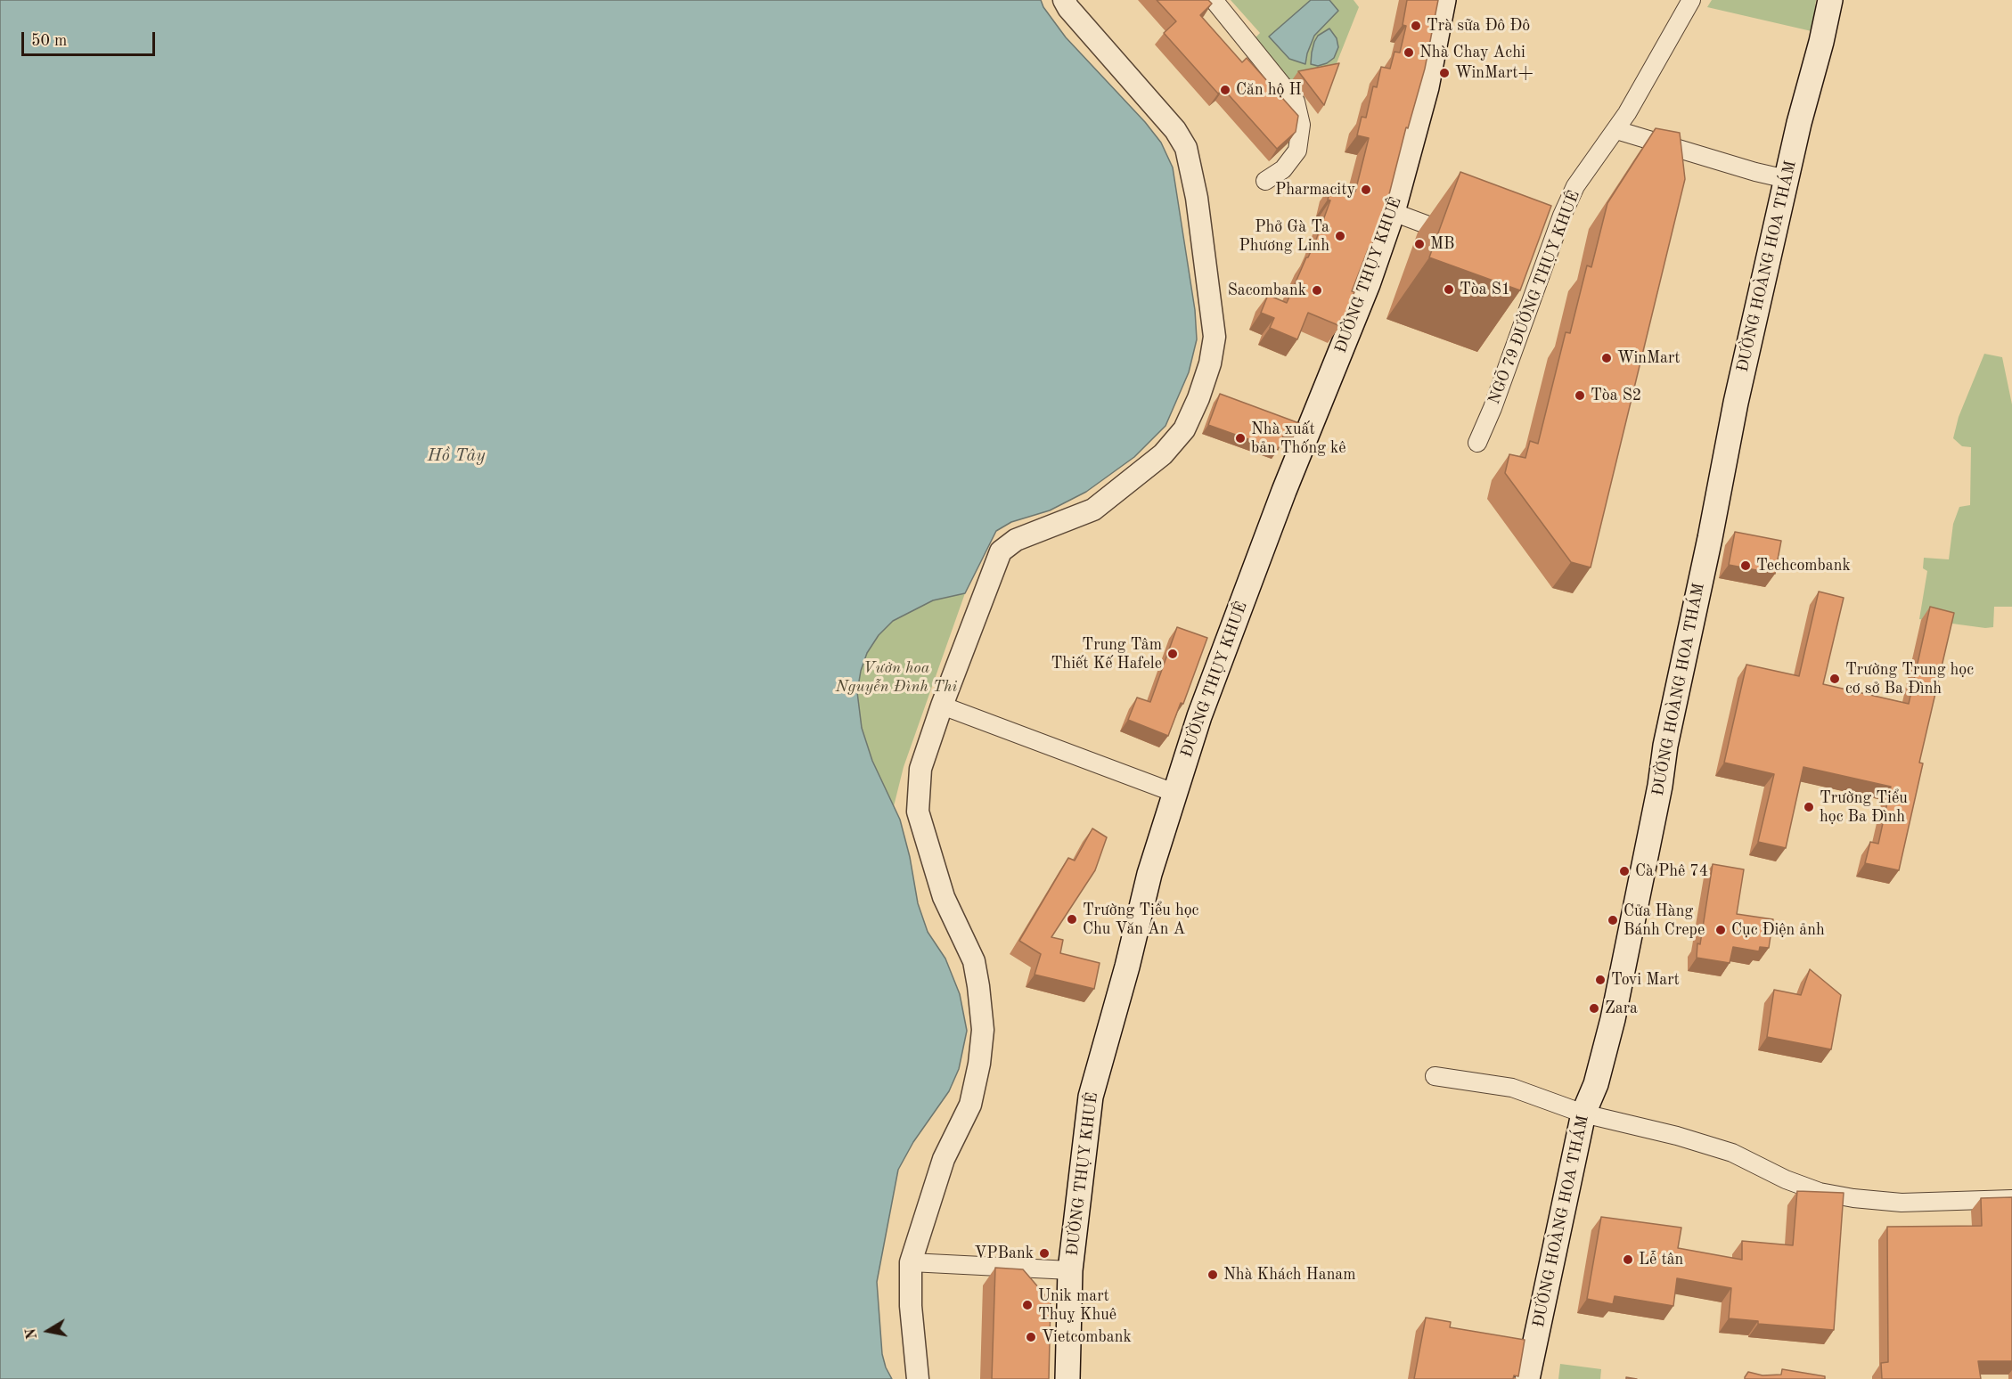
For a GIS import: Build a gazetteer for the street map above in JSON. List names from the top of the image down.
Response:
{
  "streets": {
    "main road": ["ĐƯỜNG HOÀNG HOA THÁM", "ĐƯỜNG THỤY KHUÊ"],
    "street": ["NGÕ 79 ĐƯỜNG THỤY KHUÊ"]
  },
  "water": ["Hồ Tây"],
  "parks": ["Vườn hoa Nguyễn Đình Thi"],
  "places": [
    "Trà sữa Đô Đô",
    "Nhà Chay Achi",
    "WinMart+",
    "Căn hộ H",
    "Pharmacity",
    "Phở Gà Ta Phương Linh",
    "MB",
    "Tòa S1",
    "Sacombank",
    "WinMart",
    "Tòa S2",
    "Nhà xuất bản Thống kê",
    "Techcombank",
    "Trung Tâm Thiết Kế Hafele",
    "Trường Trung học cơ sở Ba Đình",
    "Trường Tiểu học Ba Đình",
    "Cà Phê 74",
    "Trường Tiểu học Chu Văn An A",
    "Cửa Hàng Bánh Crepe",
    "Cục Điện ảnh",
    "Tovi Mart",
    "Zara",
    "VPBank",
    "Lễ tân",
    "Nhà Khách Hanam",
    "Unik mart Thuỵ Khuê",
    "Vietcombank"
  ],
  "scale_bar": "50 m",
  "north": "left"
}
